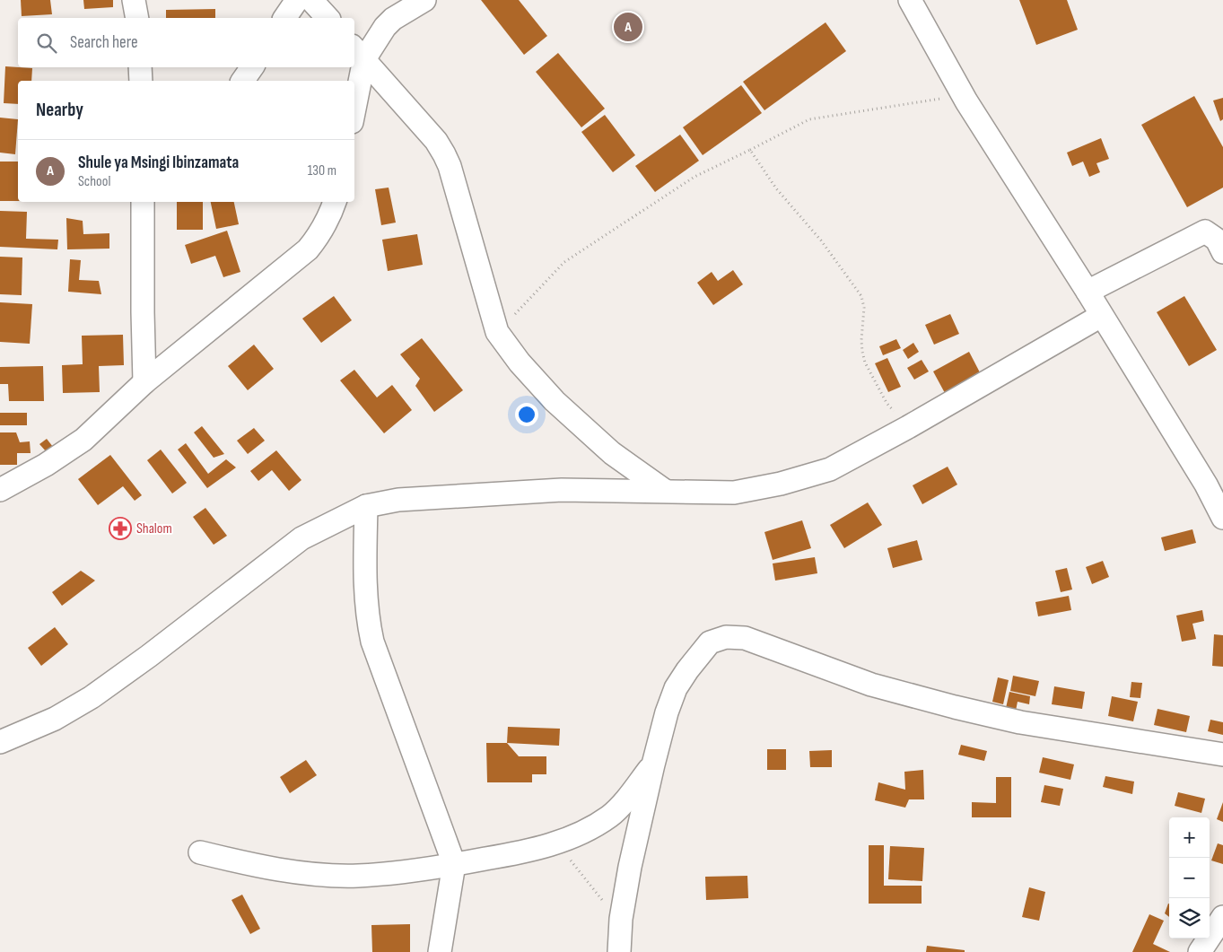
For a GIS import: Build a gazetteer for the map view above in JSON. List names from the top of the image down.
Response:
{
  "places": {
    "pharmacy": ["Shalom"]
  },
  "page": {
    "pins": "A",
    "search": "Search here",
    "heading": "Nearby",
    "list": [
      {
        "mark": "A",
        "name": "Shule ya Msingi Ibinzamata",
        "note": "School",
        "value": "130 m"
      }
    ],
    "map_buttons": ["+", "−"]
  }
}
